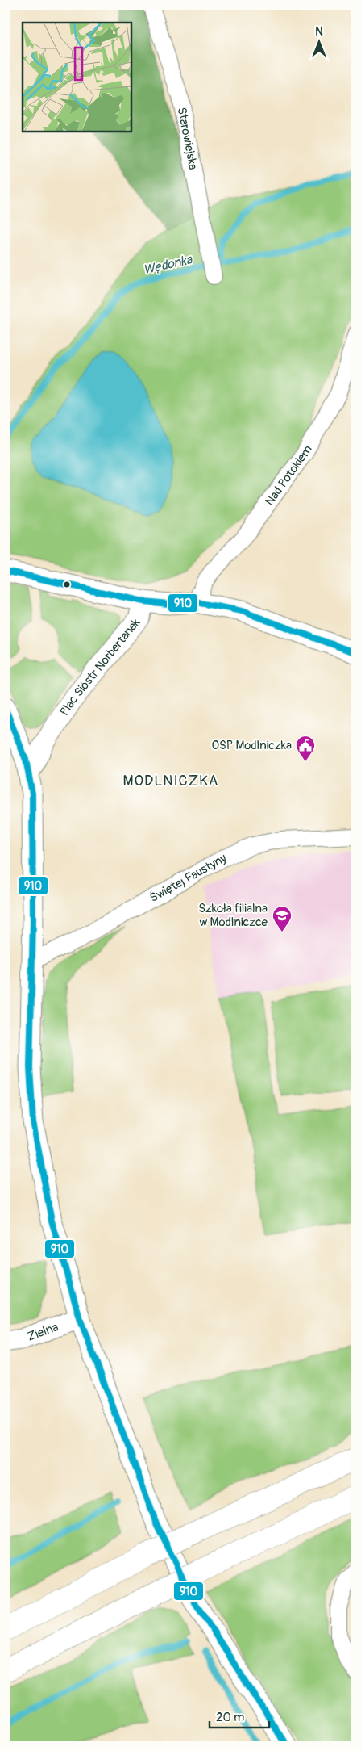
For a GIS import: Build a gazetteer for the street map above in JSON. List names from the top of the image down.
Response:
{
  "streets": {
    "street": [
      "Starowiejska",
      "Nad Potokiem",
      "Plac Sióstr Norbertanek",
      "Świętej Faustyny",
      "Zielna"
    ]
  },
  "districts": ["MODLNICZKA"],
  "water": ["Wędonka"],
  "places": {
    "public building": ["OSP Modlniczka"],
    "school or university": ["Szkoła filialna w Modlniczce"]
  },
  "lines": ["transit line 910"],
  "scale_bar": "20 m",
  "north": "top"
}
